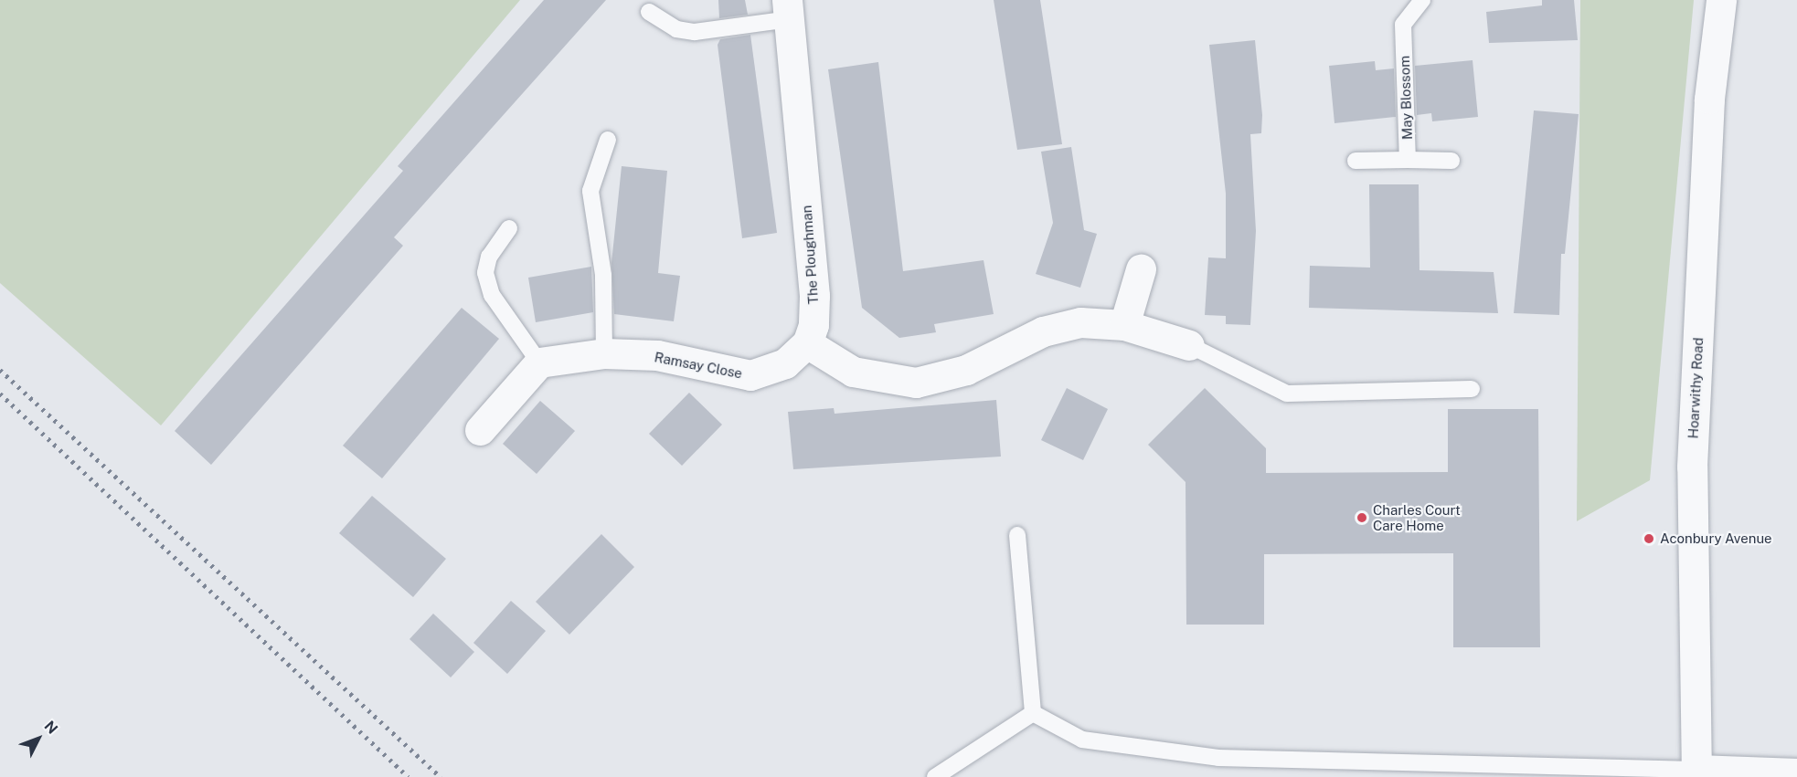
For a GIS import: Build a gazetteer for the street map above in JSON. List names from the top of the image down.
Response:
{
  "streets": {
    "street": ["The Ploughman", "Ramsay Close", "Hoarwithy Road"],
    "lane": ["May Blossom"]
  },
  "crossings": [
    ["The Ploughman", "Ramsay Close"]
  ],
  "places": ["Charles Court Care Home", "Aconbury Avenue"],
  "north": "top right"
}
